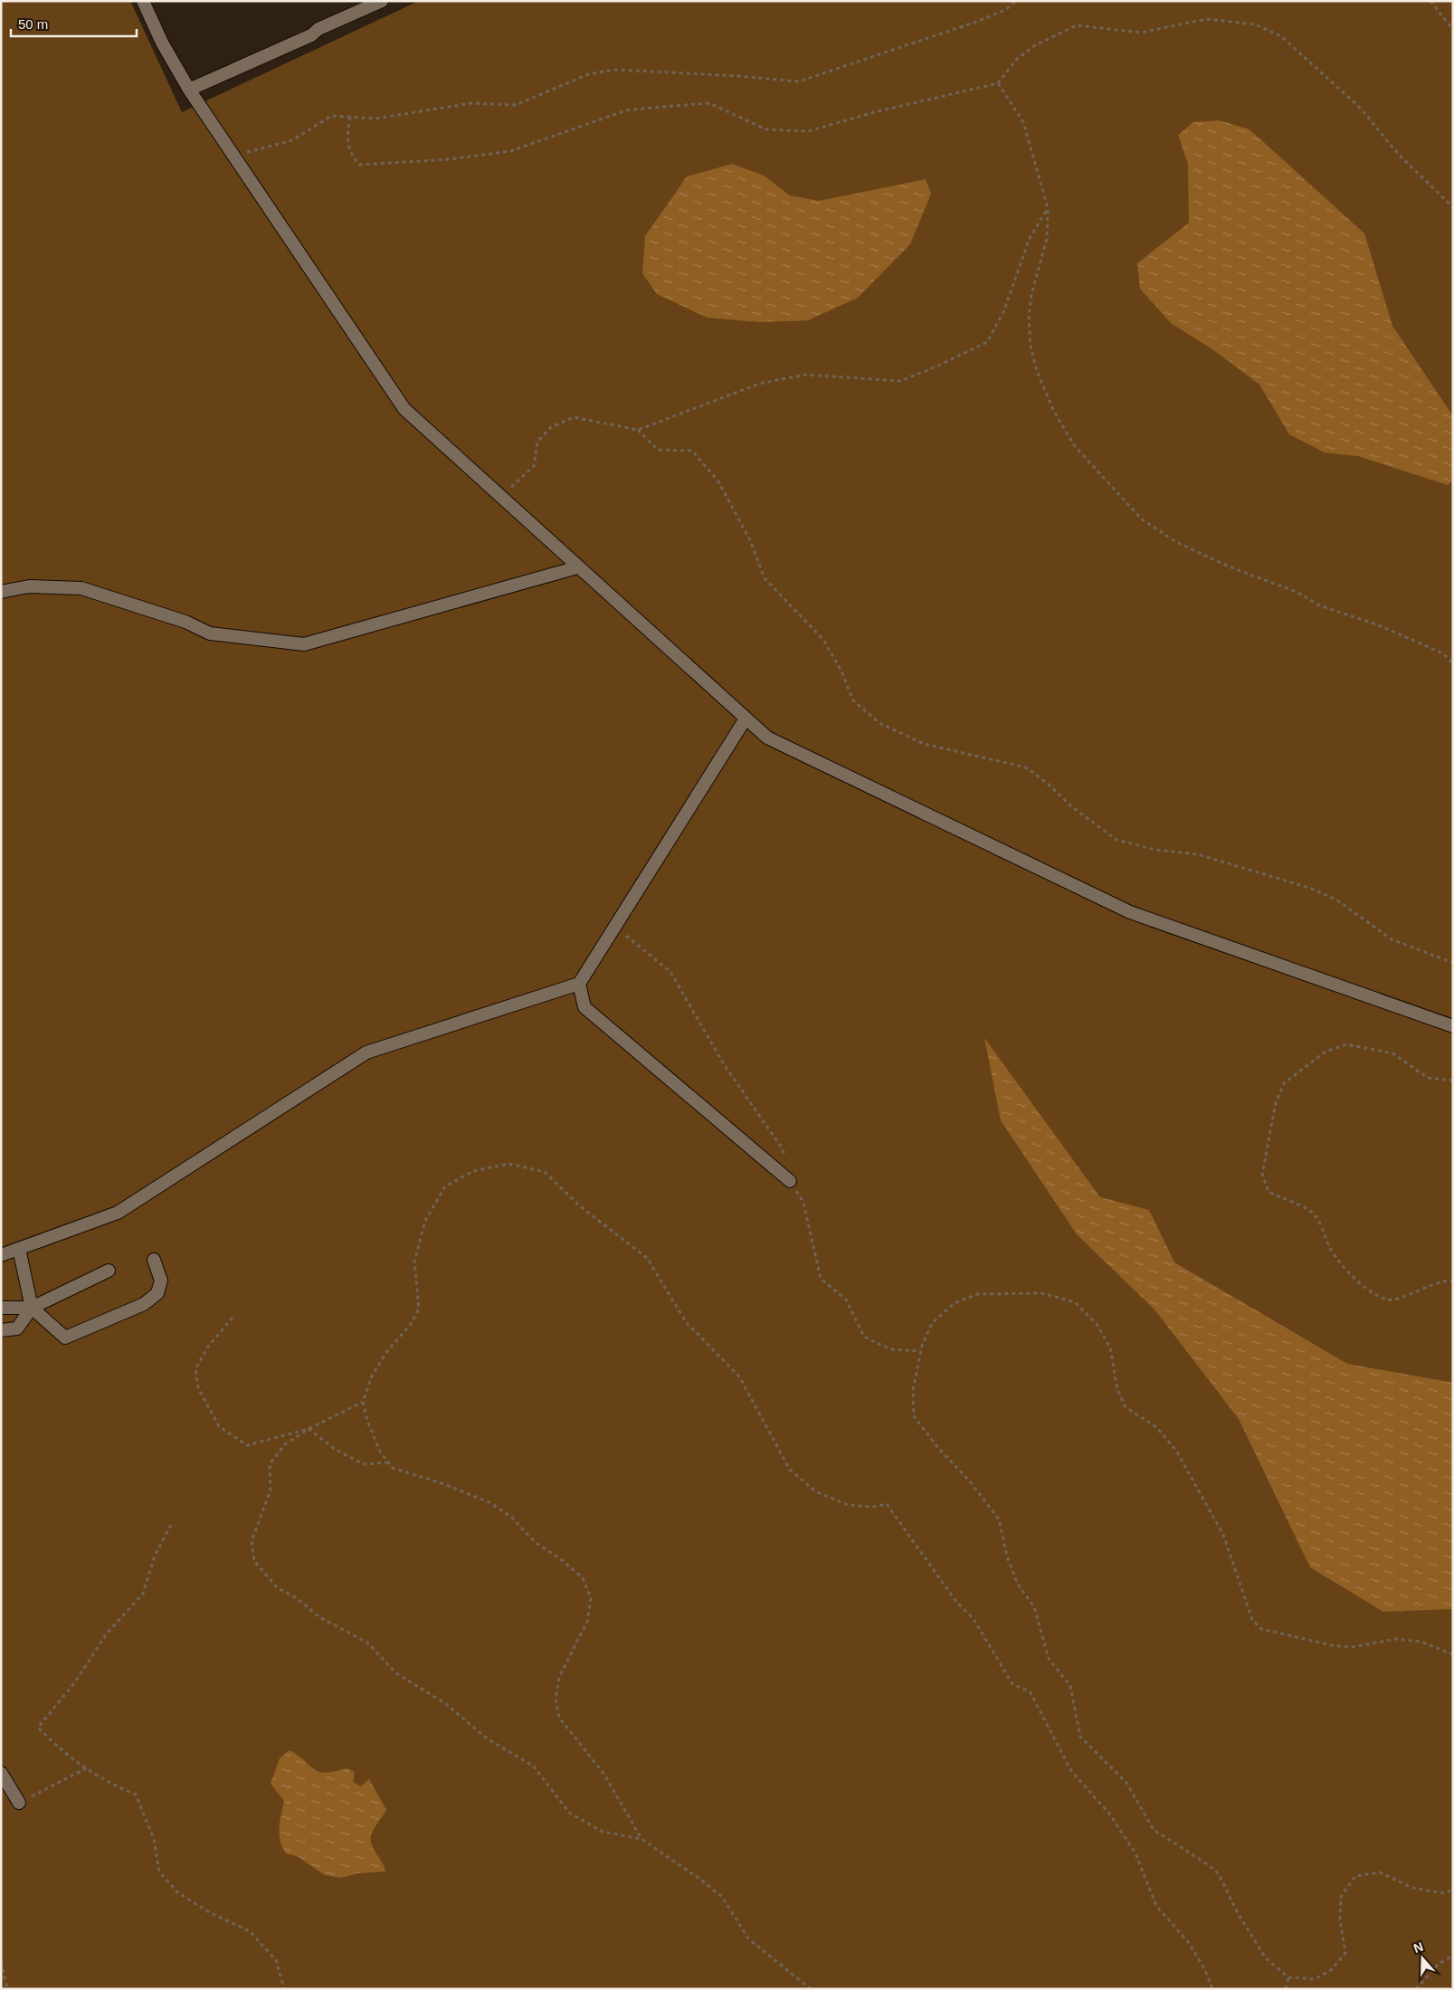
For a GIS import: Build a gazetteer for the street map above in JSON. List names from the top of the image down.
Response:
{
  "scale_bar": "50 m",
  "north": "top"
}
